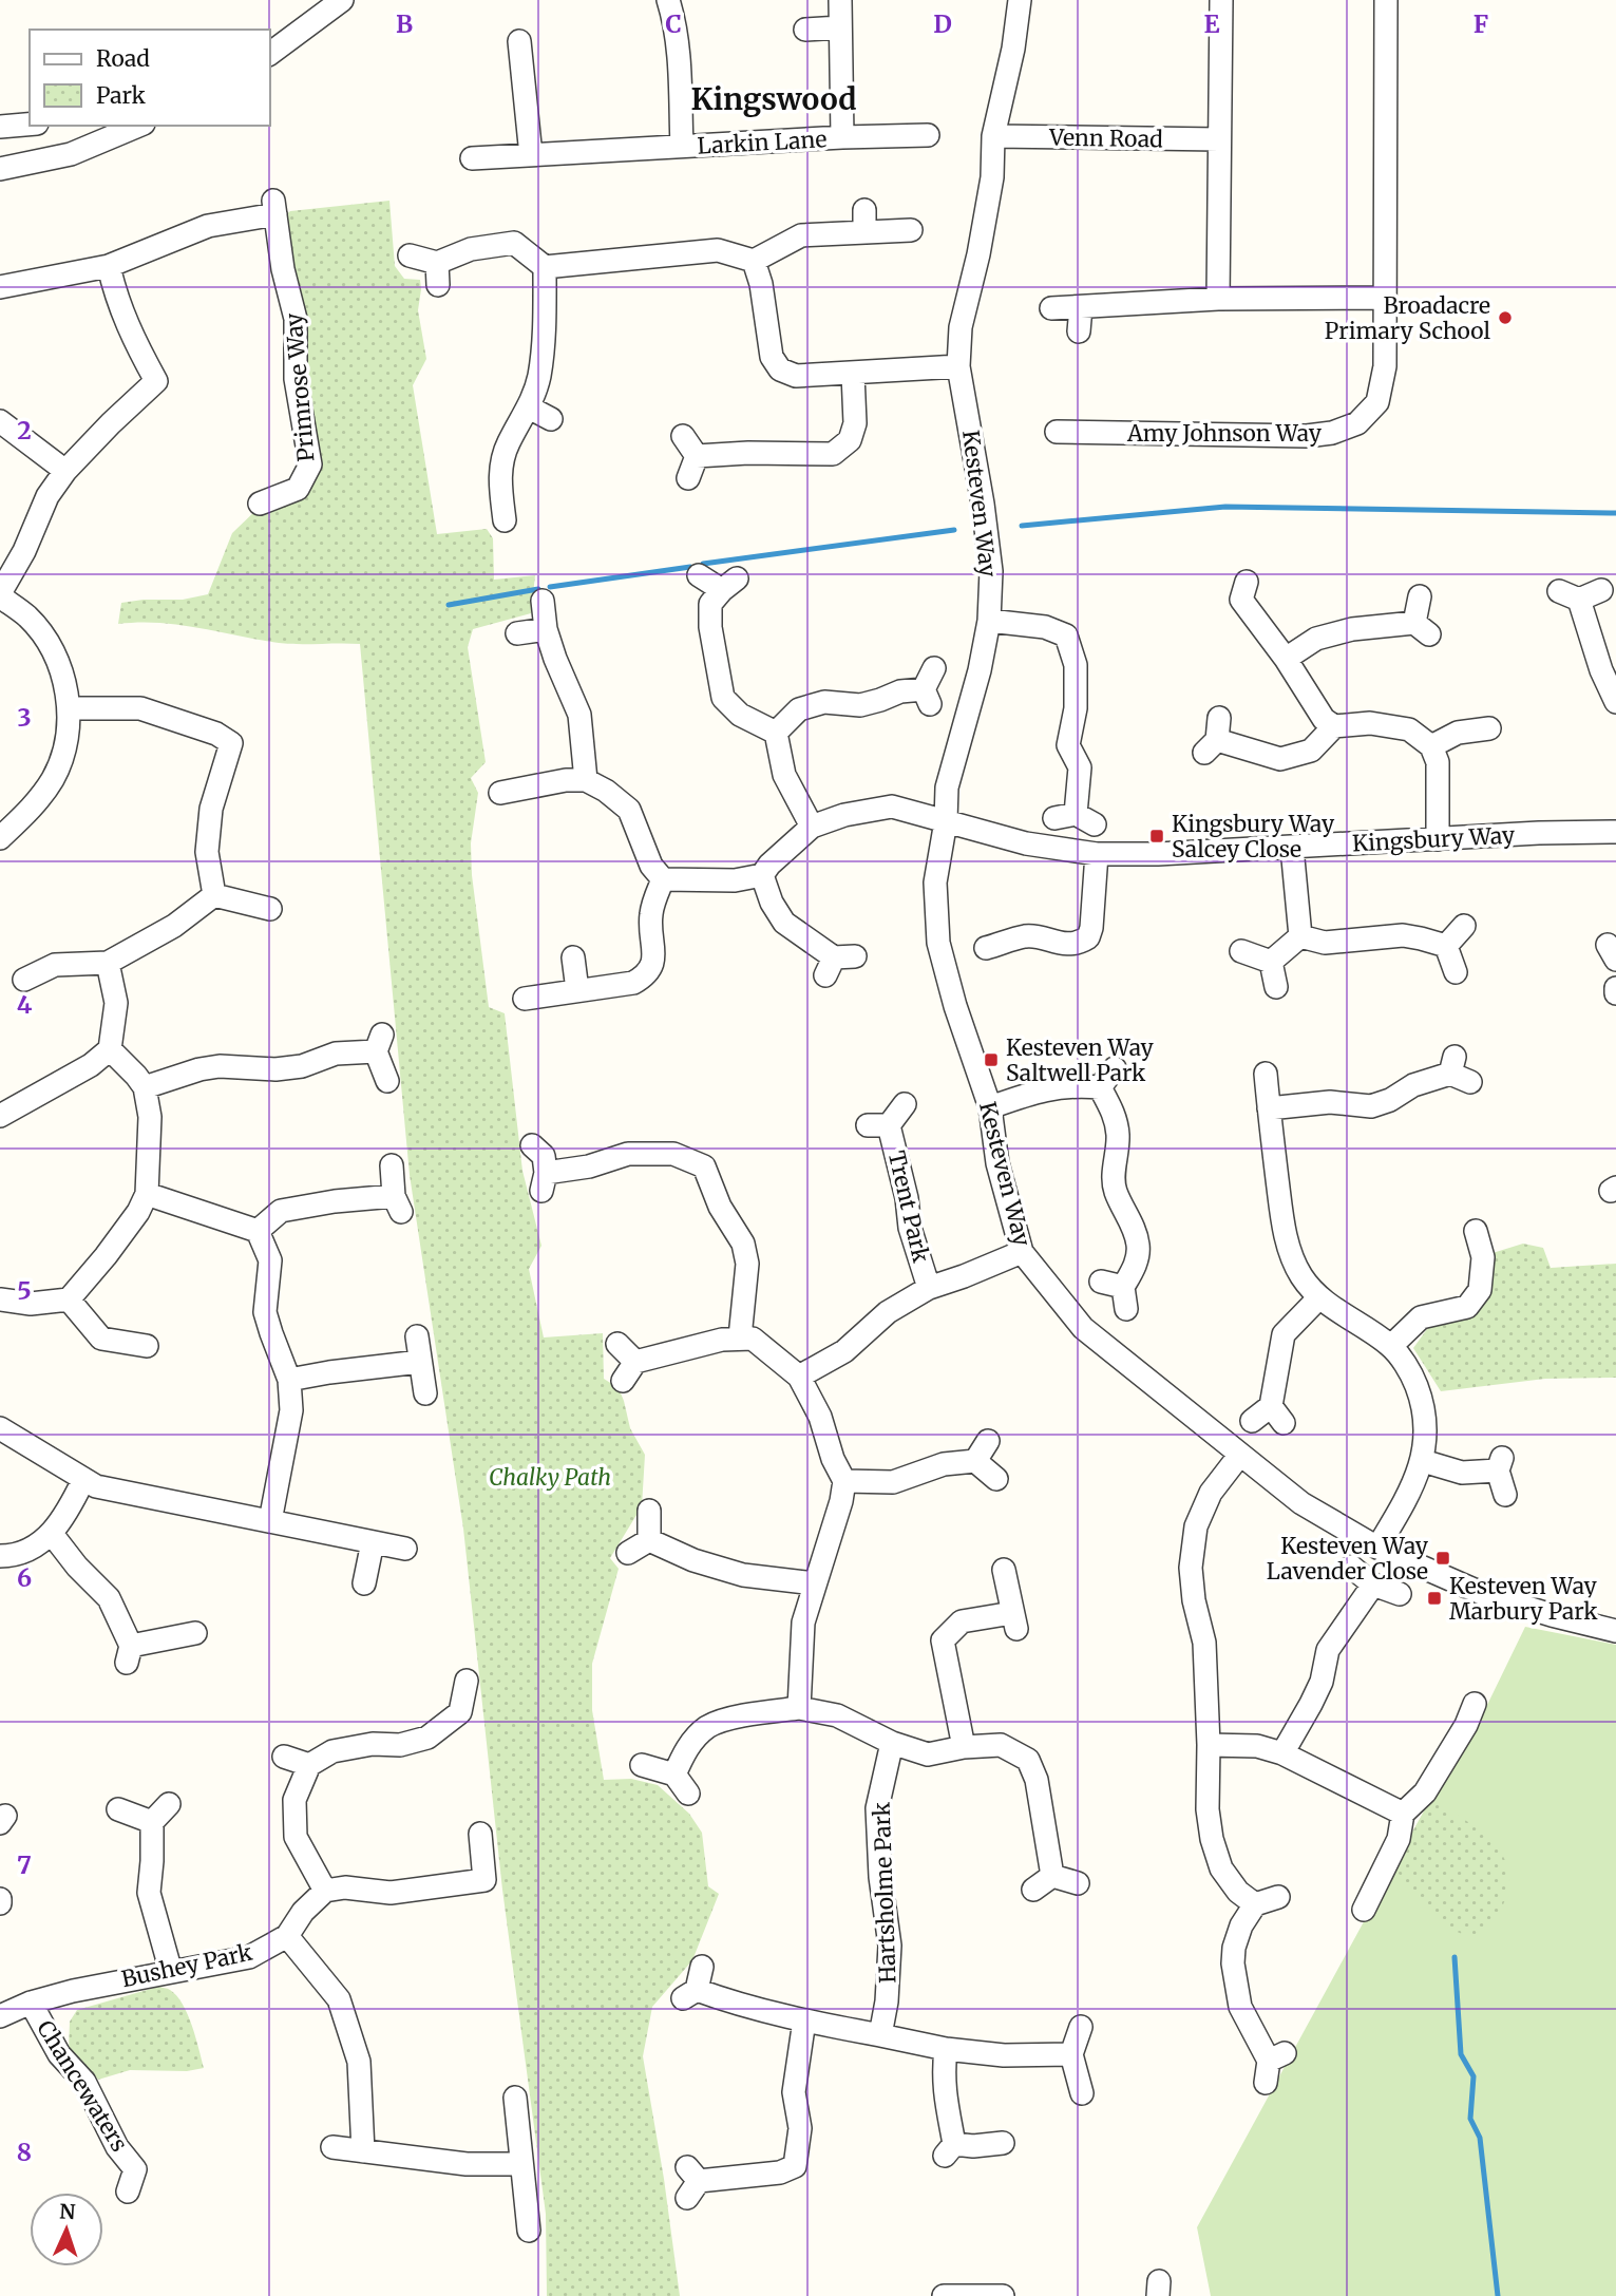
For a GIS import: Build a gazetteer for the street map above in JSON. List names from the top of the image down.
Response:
{
  "streets": {
    "street": [
      "Venn Road",
      "Larkin Lane",
      "Primrose Way",
      "Amy Johnson Way",
      "Kesteven Way",
      "Kingsbury Way",
      "Trent Park",
      "Hartsholme Park",
      "Bushey Park",
      "Chancewaters"
    ]
  },
  "crossings": [
    ["Venn Road", "Kesteven Way"],
    ["Kesteven Way", "Kingsbury Way"],
    ["Bushey Park", "Chancewaters"]
  ],
  "districts": ["Kingswood"],
  "parks": ["Chalky Path"],
  "places": {
    "other": ["Broadacre Primary School"],
    "transit": [
      "Kingsbury Way Salcey Close",
      "Kesteven Way Saltwell Park",
      "Kesteven Way Lavender Close",
      "Kesteven Way Marbury Park"
    ]
  },
  "legend": ["Road", "Park"],
  "north": "top",
  "grid": {
    "columns": [
      "B",
      "C",
      "D",
      "E",
      "F"
    ],
    "rows": [
      "2",
      "3",
      "4",
      "5",
      "6",
      "7",
      "8"
    ]
  }
}
